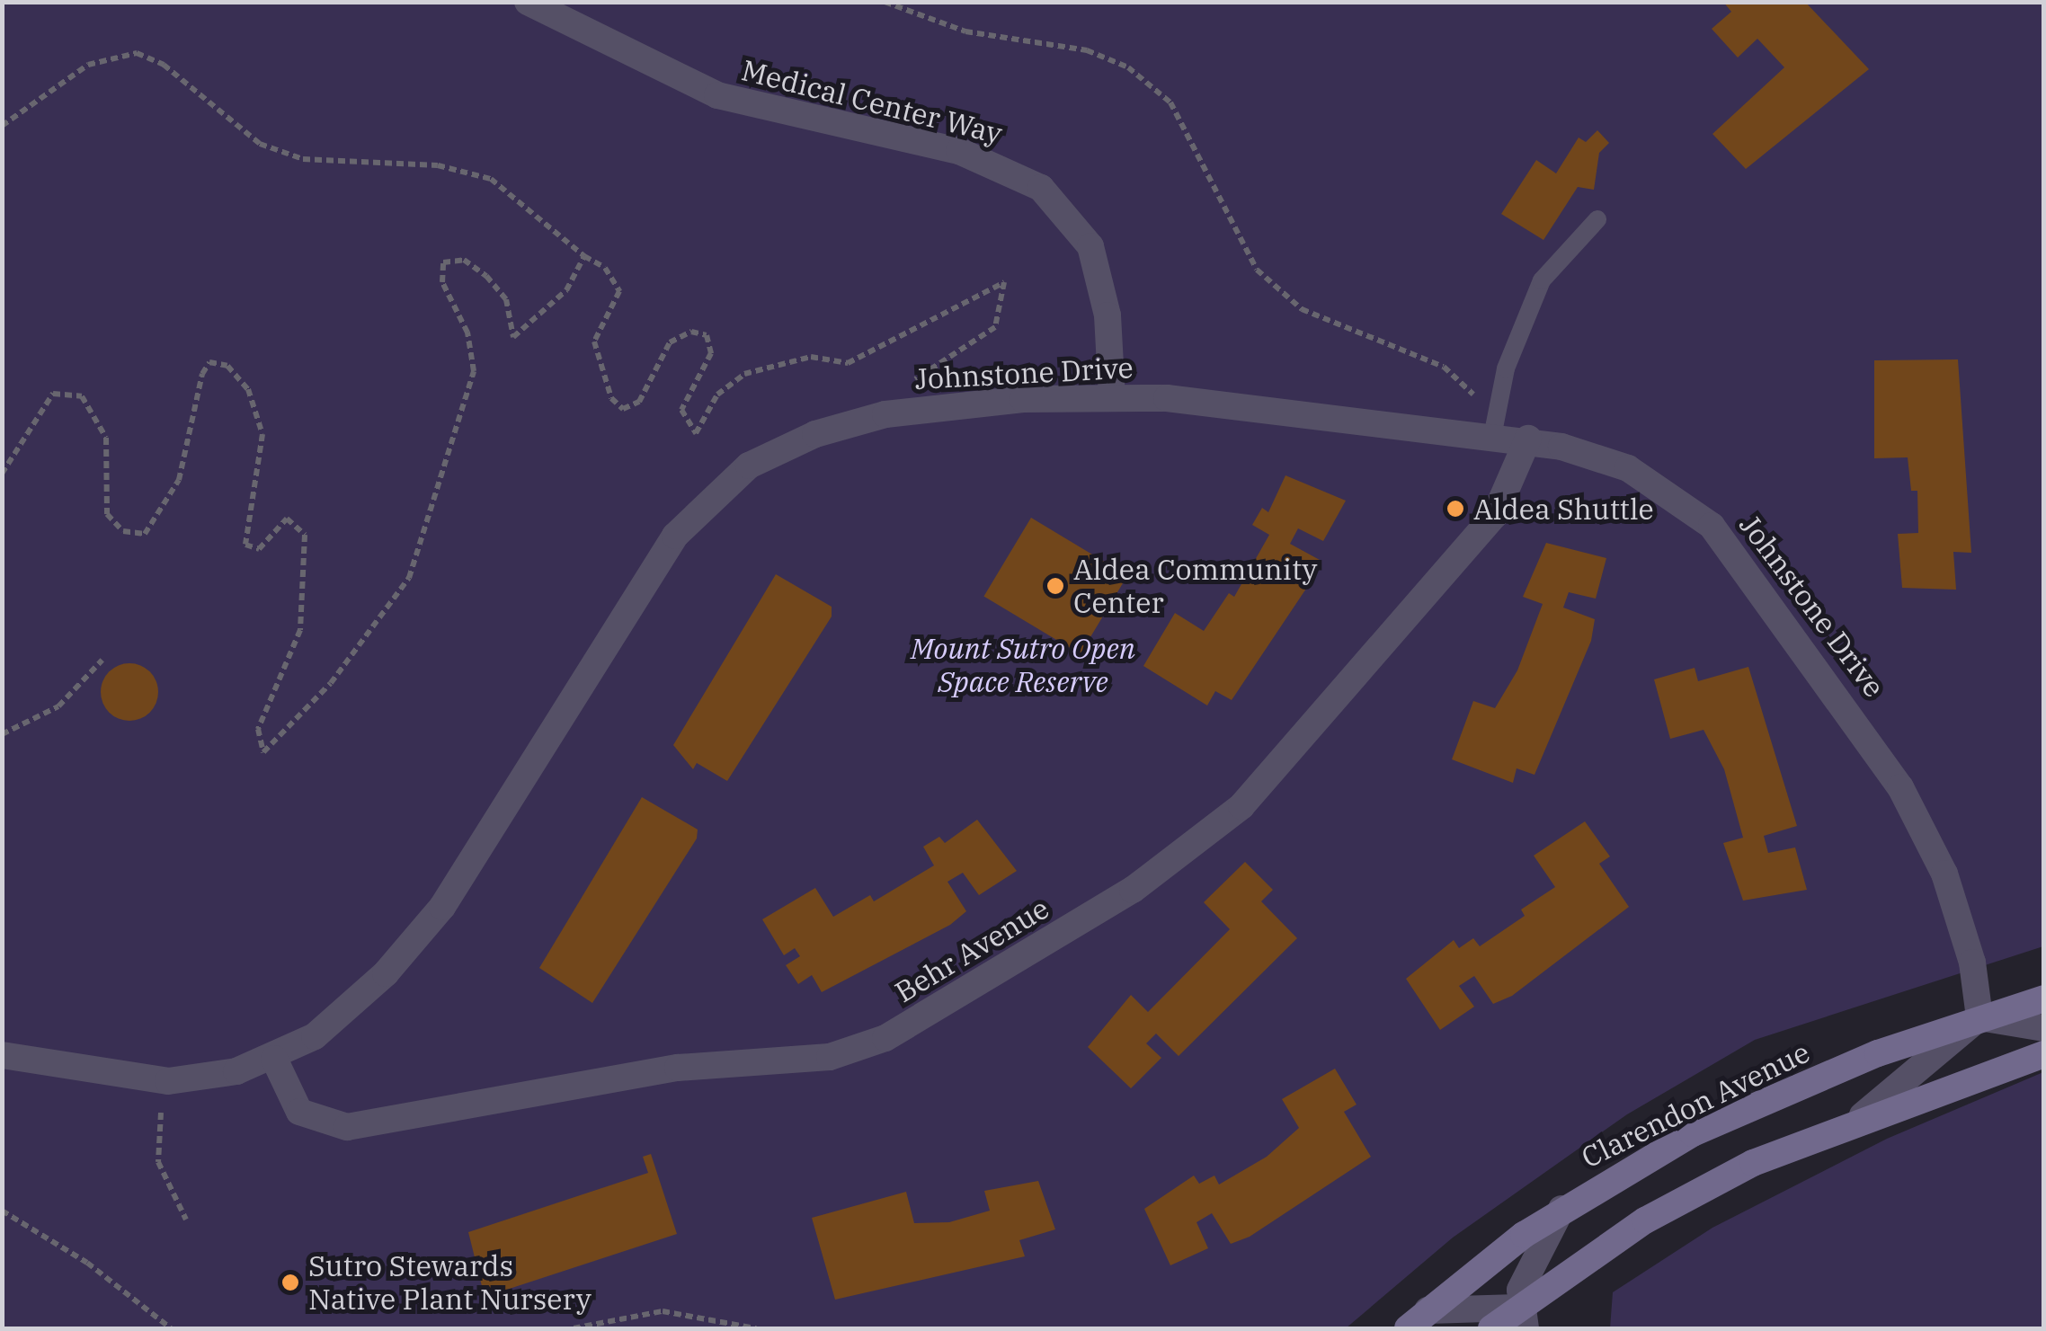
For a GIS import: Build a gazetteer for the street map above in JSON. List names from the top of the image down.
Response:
{
  "streets": {
    "main road": ["Clarendon Avenue"],
    "street": ["Medical Center Way", "Johnstone Drive", "Behr Avenue"]
  },
  "crossings": [
    ["Medical Center Way", "Johnstone Drive"],
    ["Johnstone Drive", "Behr Avenue"],
    ["Johnstone Drive", "Clarendon Avenue"]
  ],
  "parks": ["Mount Sutro Open Space Reserve"],
  "places": ["Aldea Shuttle", "Aldea Community Center", "Sutro Stewards Native Plant Nursery"]
}
